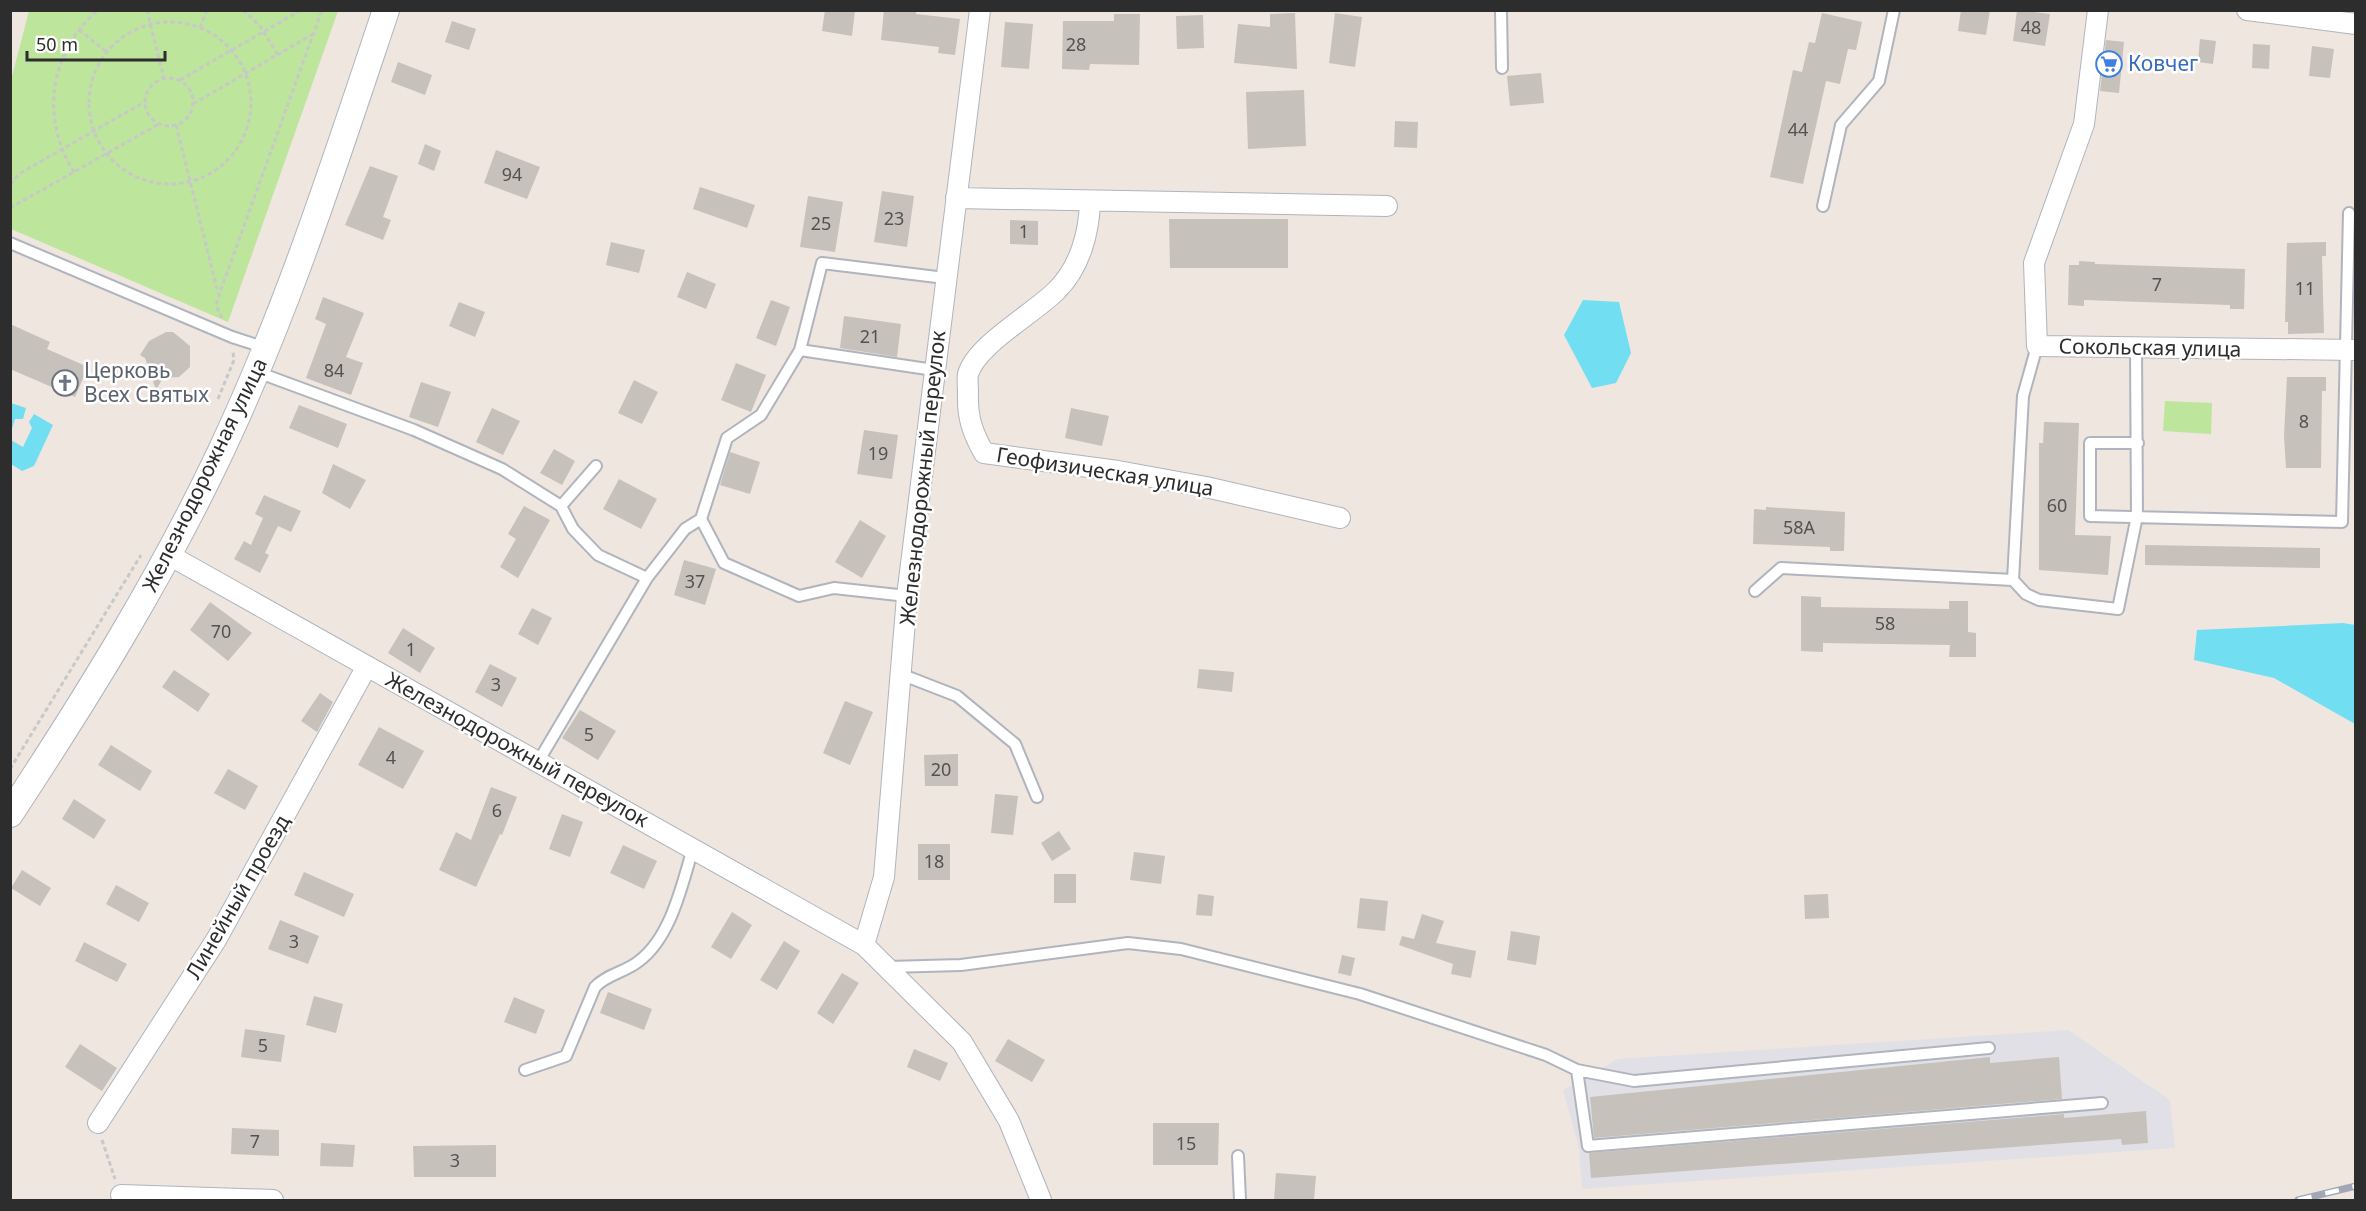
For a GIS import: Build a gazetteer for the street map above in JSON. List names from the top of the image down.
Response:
{
  "streets": {
    "street": [
      "Сокольская улица",
      "Геофизическая улица",
      "Железнодорожная улица",
      "Железнодорожный переулок",
      "Линейный проезд"
    ]
  },
  "crossings": [
    ["Железнодорожная улица", "Железнодорожный переулок"],
    ["Железнодорожный переулок", "Линейный проезд"]
  ],
  "places": {
    "supermarket": ["Ковчег"],
    "church": ["Церковь Всех Святых"]
  },
  "house_numbers": [
    "48",
    "28",
    "44",
    "94",
    "23",
    "25",
    "1",
    "7",
    "11",
    "21",
    "84",
    "8",
    "19",
    "60",
    "58А",
    "37",
    "58",
    "70",
    "1",
    "3",
    "5",
    "4",
    "20",
    "6",
    "18",
    "3",
    "5",
    "7",
    "15",
    "3"
  ],
  "scale_bar": "50 m"
}
